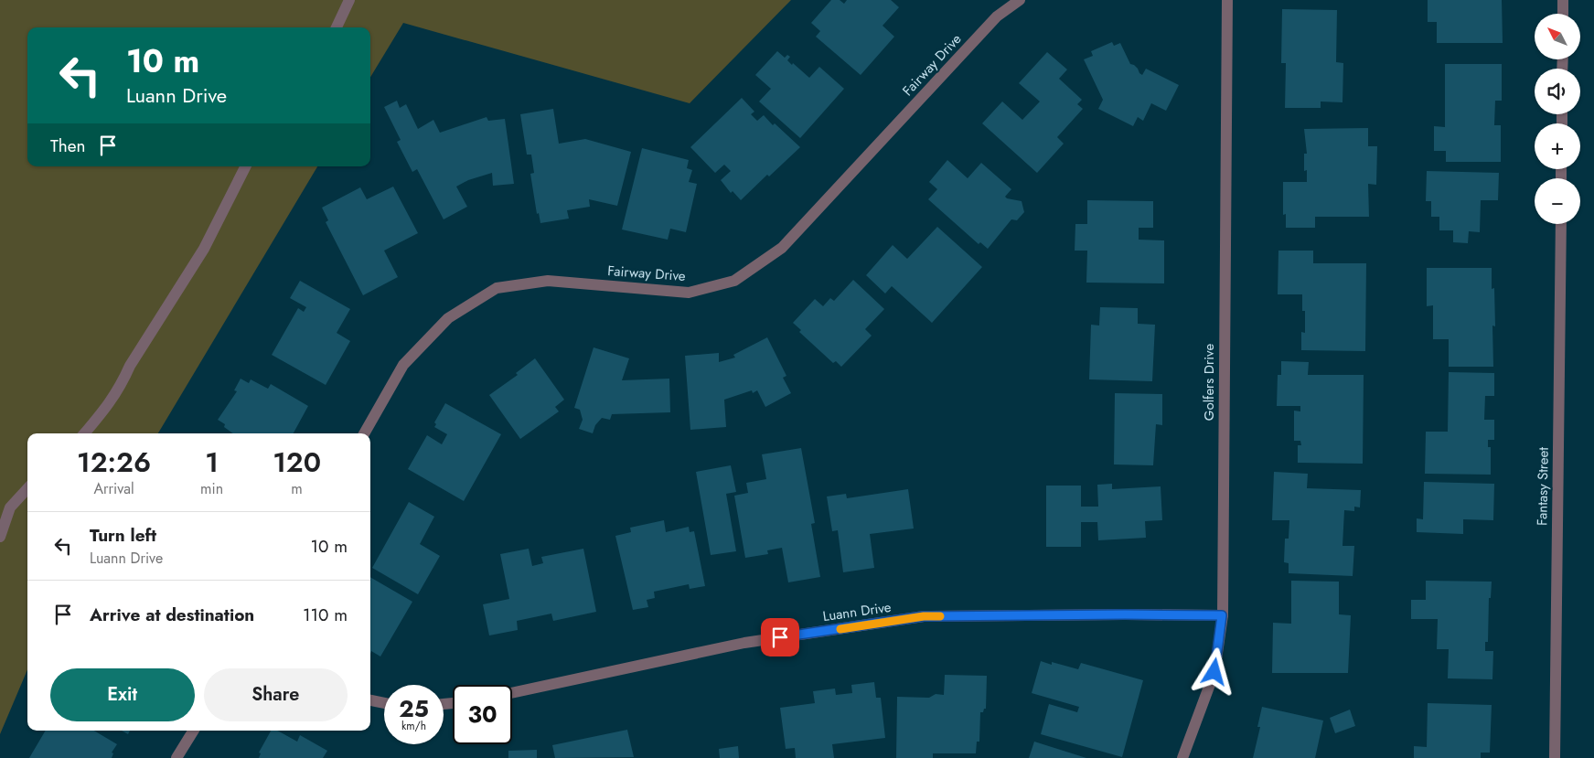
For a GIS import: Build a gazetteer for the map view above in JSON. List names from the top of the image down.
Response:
{
  "streets": {
    "street": [
      "Fairway Drive",
      "Golfers Drive",
      "Fantasy Street",
      "Luann Drive"
    ]
  },
  "crossings": [
    ["Golfers Drive", "Luann Drive"]
  ],
  "north": "top left",
  "page": {
    "map_buttons": ["+", "−"],
    "turn": ["10 m", "Luann Drive"],
    "then": "Then",
    "eta": [
      "12:26",
      "Arrival",
      "1",
      "min",
      "120",
      "m"
    ],
    "list": [
      {
        "name": "Turn left",
        "note": "Luann Drive",
        "value": "10 m"
      },
      {
        "name": "Arrive at destination",
        "value": "110 m"
      }
    ],
    "buttons": ["Exit", "Share"],
    "speed": "25 km/h",
    "limit": "30"
  }
}
